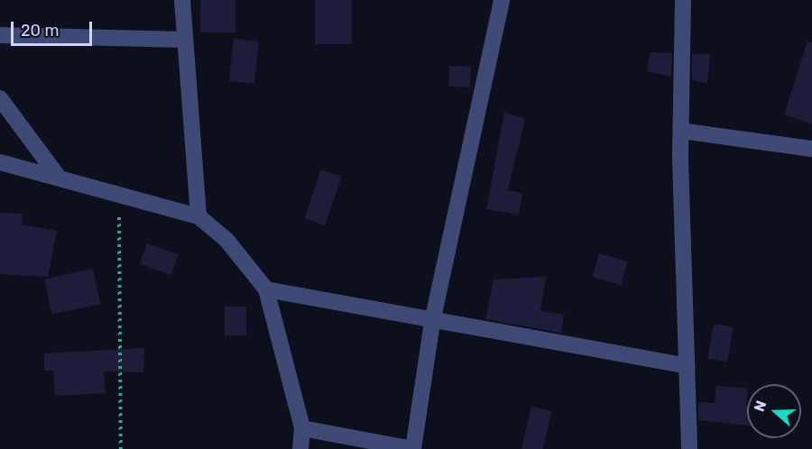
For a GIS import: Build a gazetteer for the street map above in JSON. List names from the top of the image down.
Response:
{
  "scale_bar": "20 m",
  "north": "left"
}
